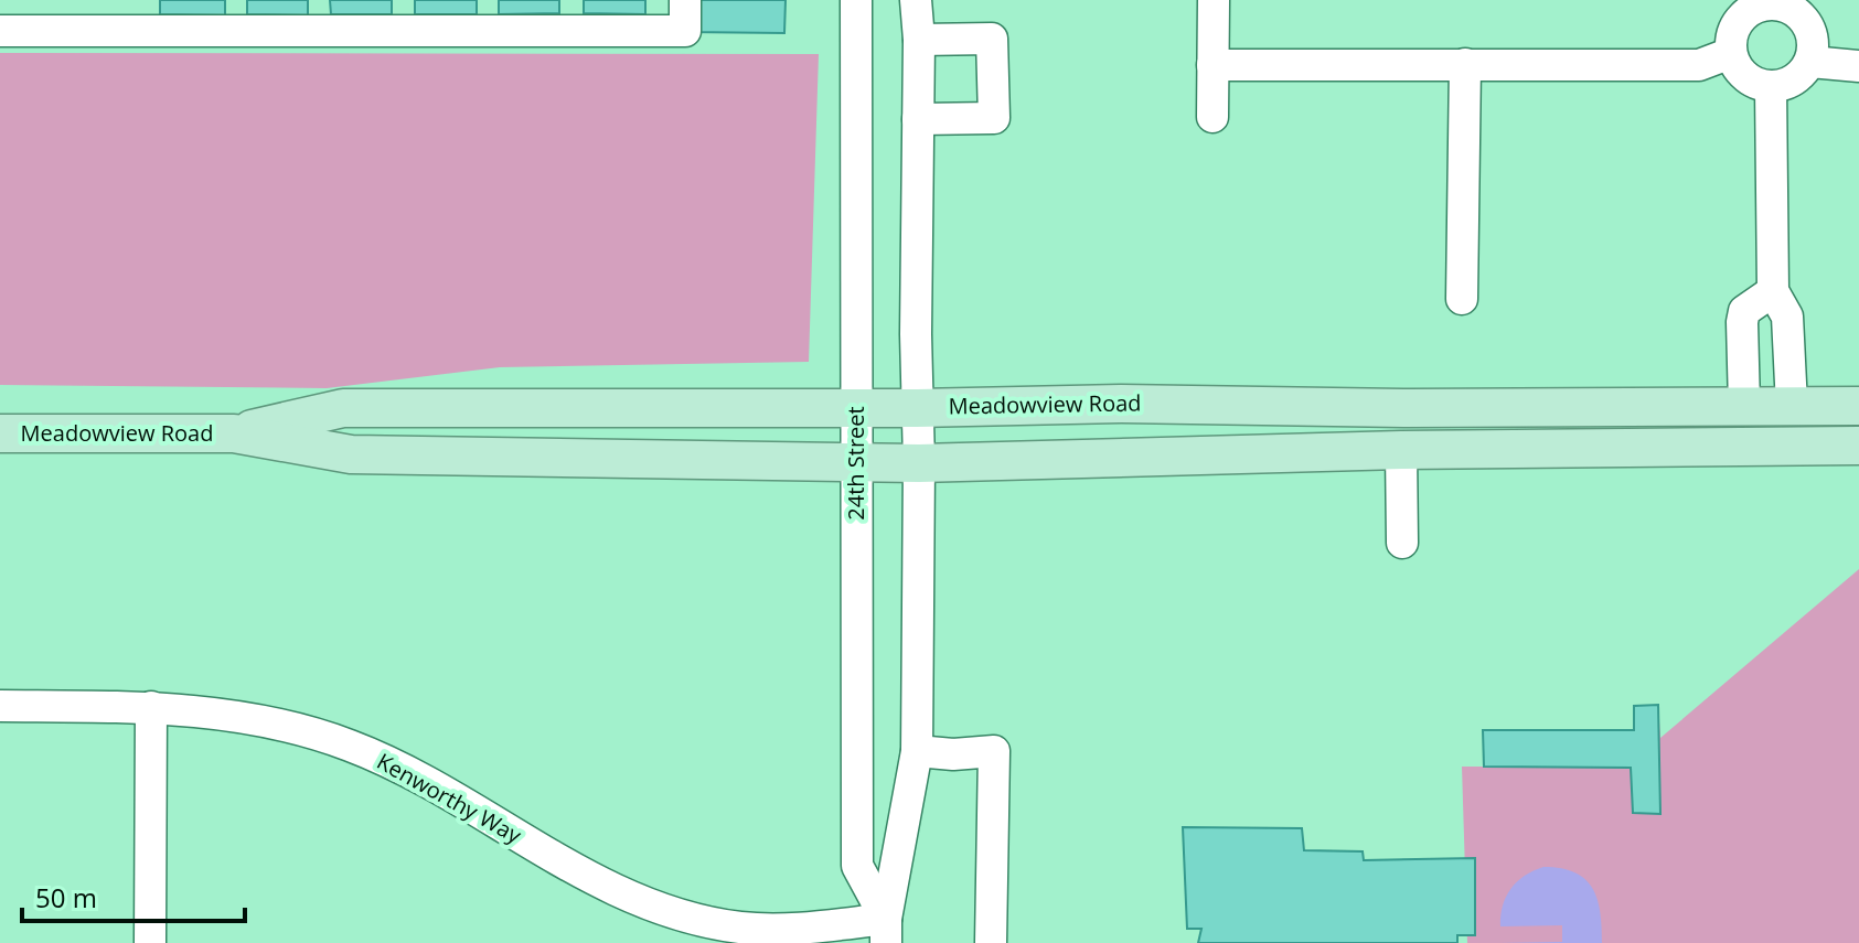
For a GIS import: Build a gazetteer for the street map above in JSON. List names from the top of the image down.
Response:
{
  "streets": {
    "main road": ["Meadowview Road"],
    "street": ["24th Street", "Kenworthy Way"]
  },
  "crossings": [
    ["Meadowview Road", "24th Street"],
    ["24th Street", "Kenworthy Way"]
  ],
  "scale_bar": "50 m"
}
